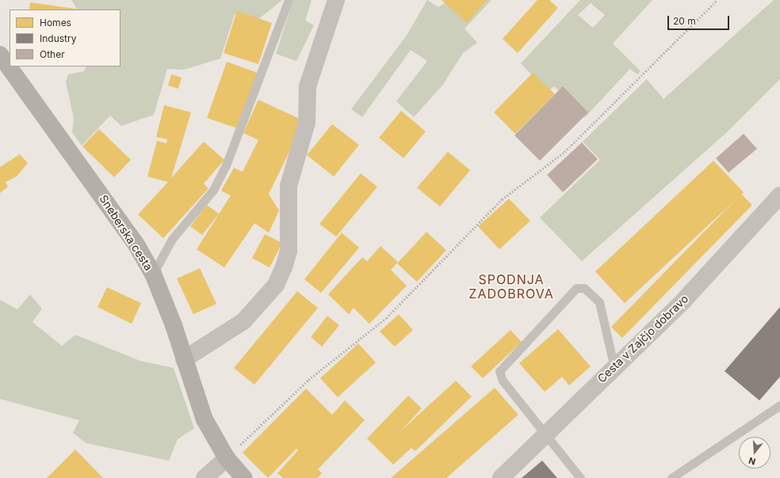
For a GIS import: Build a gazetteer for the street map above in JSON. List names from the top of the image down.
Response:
{
  "streets": {
    "street": ["Sneberska cesta", "Cesta v Zajčjo dobravo"]
  },
  "districts": ["SPODNJA ZADOBROVA"],
  "legend": ["Homes", "Industry", "Other"],
  "scale_bar": "20 m",
  "north": "bottom"
}
